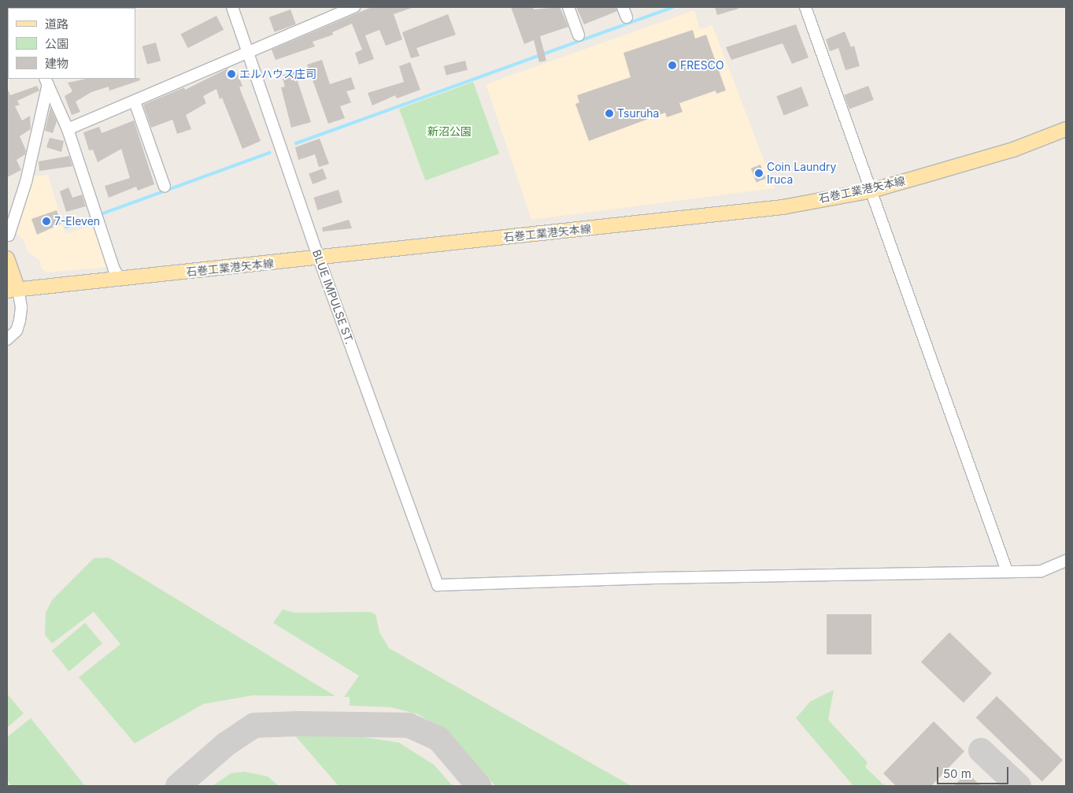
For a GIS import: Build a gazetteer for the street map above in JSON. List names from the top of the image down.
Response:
{
  "streets": {
    "main road": ["石巻工業港矢本線"],
    "street": ["BLUE IMPULSE ST."]
  },
  "crossings": [
    ["石巻工業港矢本線", "BLUE IMPULSE ST."]
  ],
  "parks": ["新沼公園"],
  "places": [
    "FRESCO",
    "エルハウス庄司",
    "Tsuruha",
    "Coin Laundry Iruca",
    "7-Eleven"
  ],
  "legend": ["道路", "公園", "建物"],
  "scale_bar": "50 m"
}
